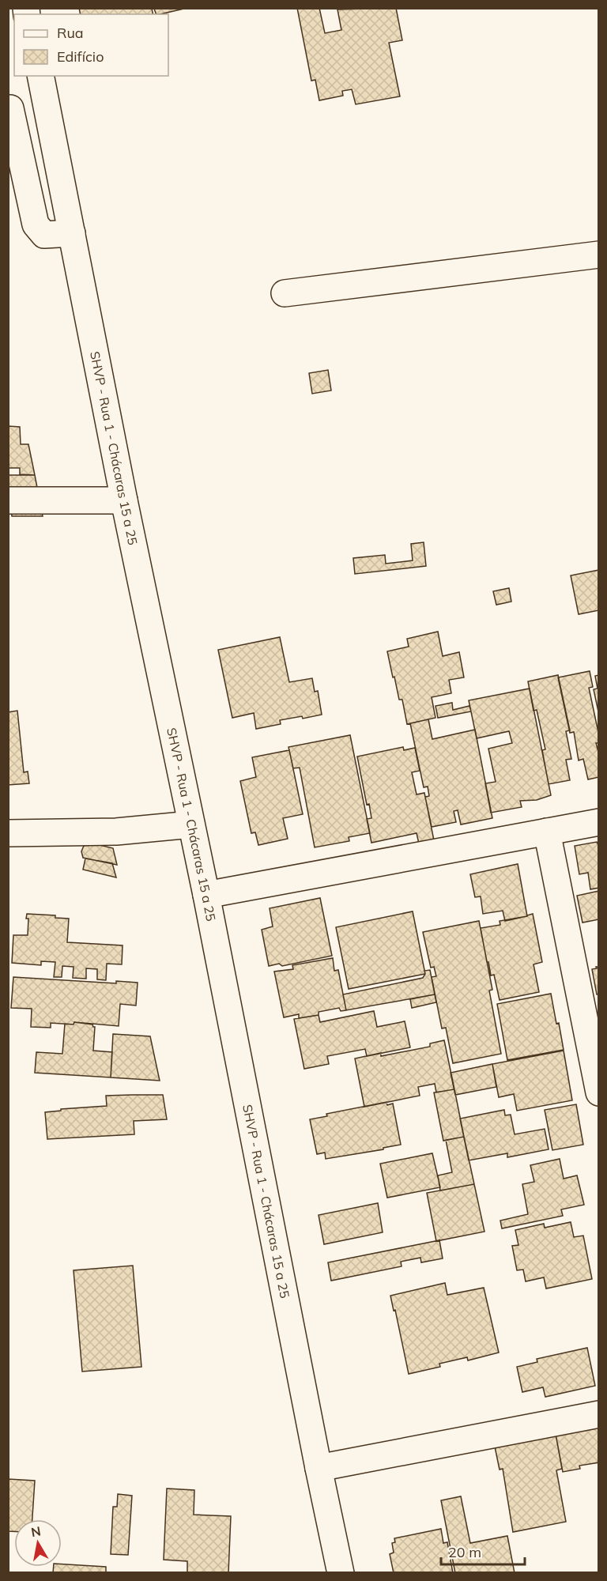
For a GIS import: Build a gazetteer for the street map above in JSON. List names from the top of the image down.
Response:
{
  "streets": {
    "street": ["SHVP - Rua 1 - Chácaras 15 a 25"]
  },
  "legend": ["Rua", "Edifício"],
  "scale_bar": "20 m",
  "north": "top"
}
